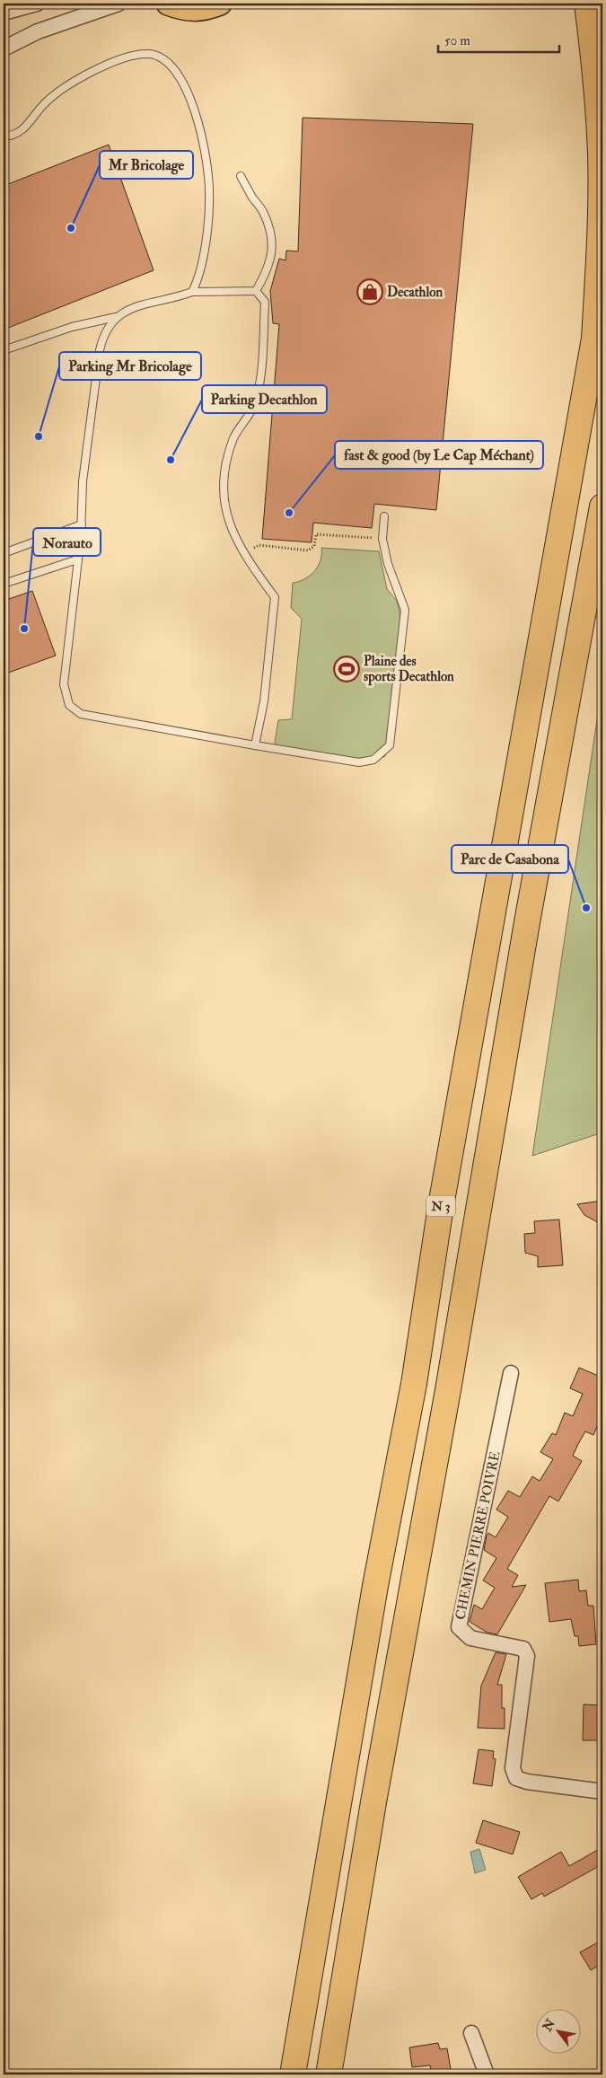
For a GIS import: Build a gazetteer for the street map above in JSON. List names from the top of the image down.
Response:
{
  "streets": {
    "highway": ["N 3"],
    "street": ["CHEMIN PIERRE POIVRE"]
  },
  "places": {
    "other": [
      "Mr Bricolage",
      "Parking Mr Bricolage",
      "Parking Decathlon",
      "fast & good (by Le Cap Méchant)",
      "Norauto",
      "Parc de Casabona"
    ],
    "shop": ["Decathlon"],
    "sports": ["Plaine des sports Decathlon"]
  },
  "scale_bar": "50 m",
  "north": "top left"
}
